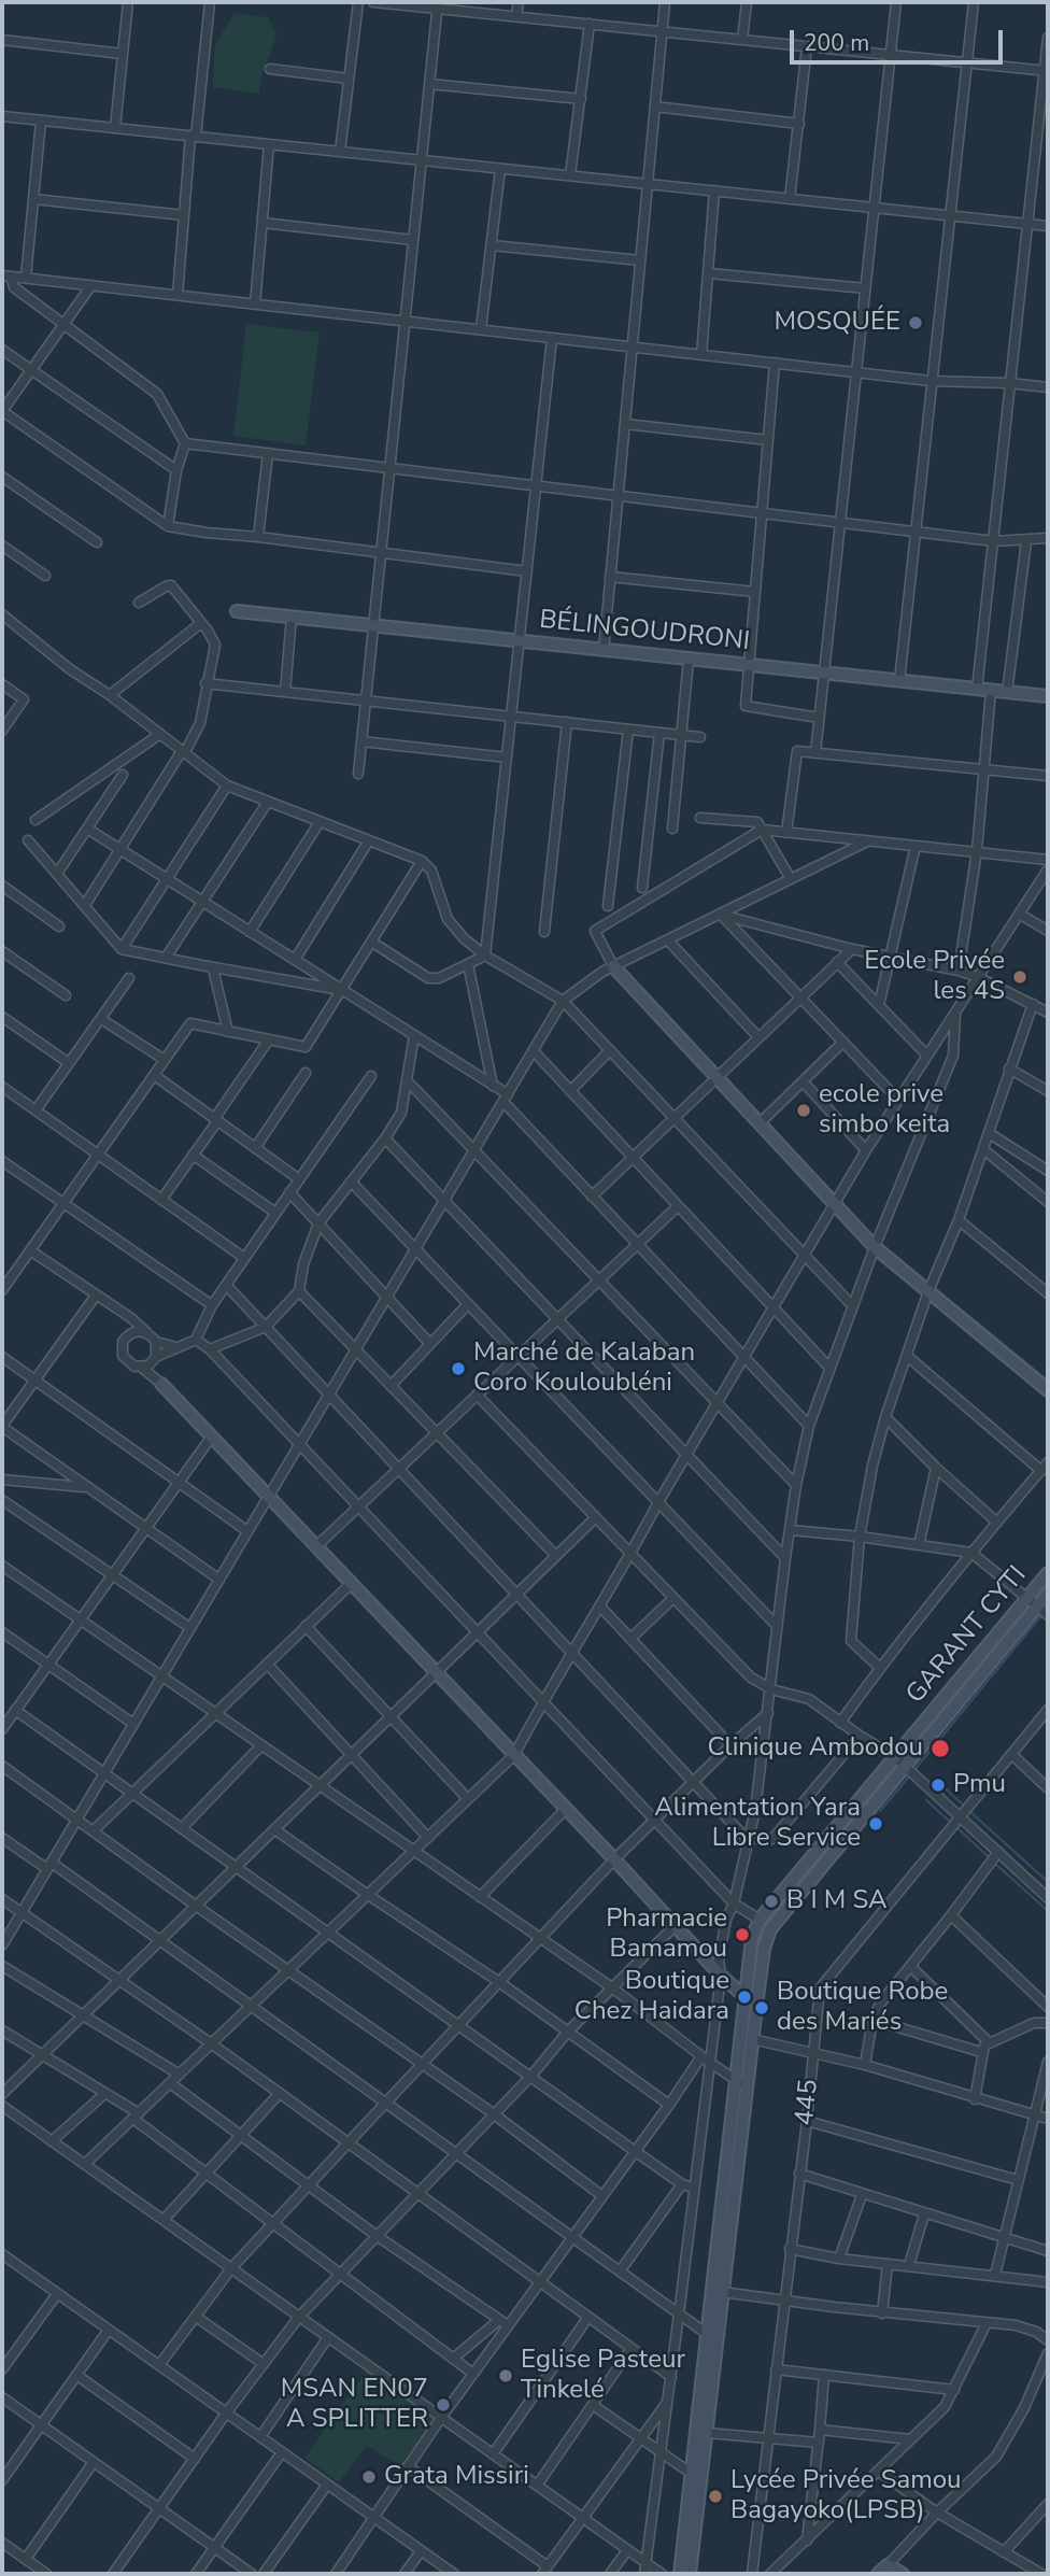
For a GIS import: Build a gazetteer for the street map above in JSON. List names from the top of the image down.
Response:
{
  "streets": {
    "street": ["BÉLINGOUDRONI", "GARANT CYTI", "445"]
  },
  "places": [
    "MOSQUÉE",
    "Ecole Privée les 4S",
    "ecole prive simbo keita",
    "Marché de Kalaban Coro Kouloubléni",
    "Clinique Ambodou",
    "Pmu",
    "Alimentation Yara Libre Service",
    "B I M SA",
    "Pharmacie Bamamou",
    "Boutique Chez Haidara",
    "Boutique Robe des Mariés",
    "Eglise Pasteur Tinkelé",
    "MSAN EN07 A SPLITTER",
    "Grata Missiri",
    "Lycée Privée Samou Bagayoko(LPSB)"
  ],
  "scale_bar": "200 m"
}
